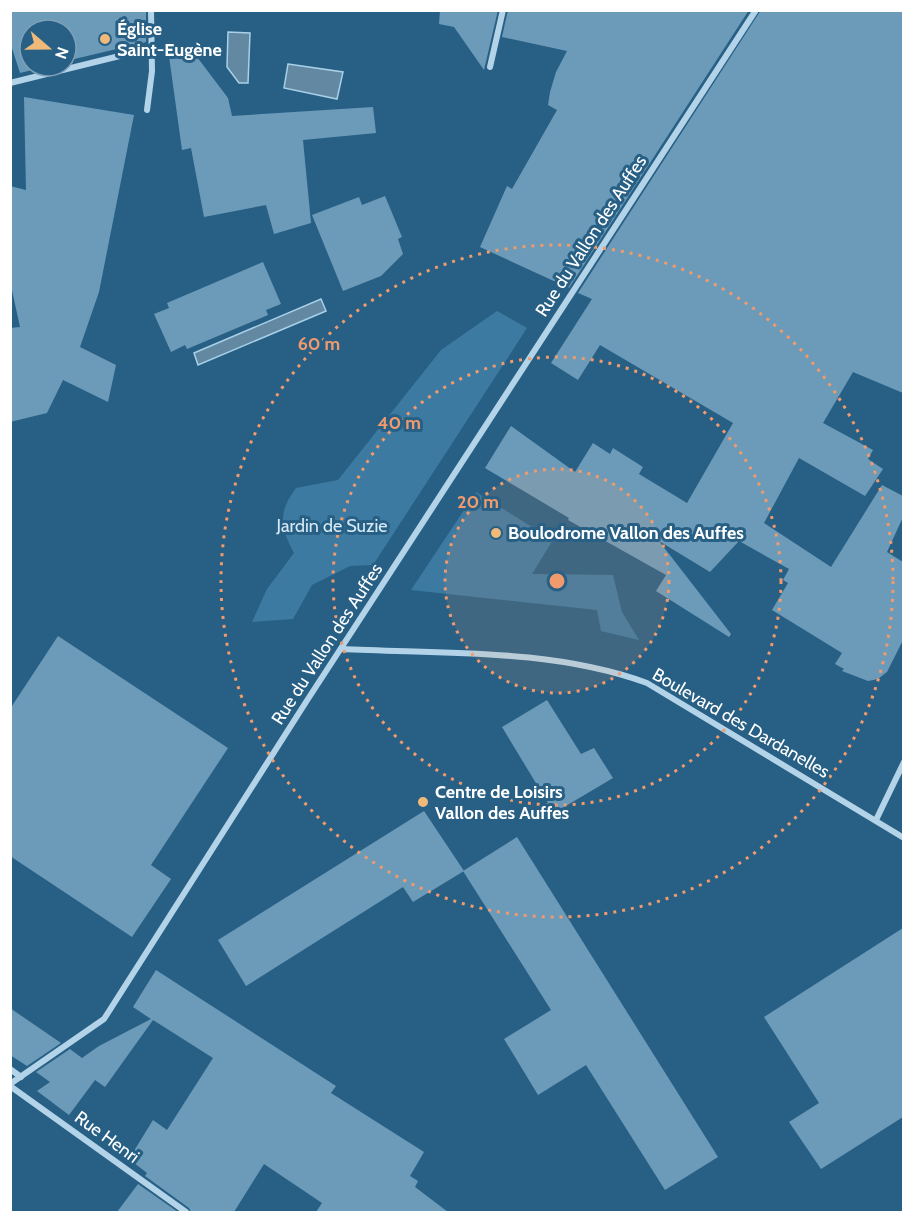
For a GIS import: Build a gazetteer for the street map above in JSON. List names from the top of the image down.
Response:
{
  "streets": {
    "street": ["Rue du Vallon des Auffes", "Boulevard des Dardanelles", "Rue Henri"]
  },
  "crossings": [
    ["Rue du Vallon des Auffes", "Boulevard des Dardanelles"],
    ["Rue du Vallon des Auffes", "Rue Henri"]
  ],
  "parks": ["Jardin de Suzie"],
  "places": ["Église Saint-Eugène", "Boulodrome Vallon des Auffes", "Centre de Loisirs Vallon des Auffes"],
  "north": "right",
  "rings": ["60 m", "40 m", "20 m"]
}
